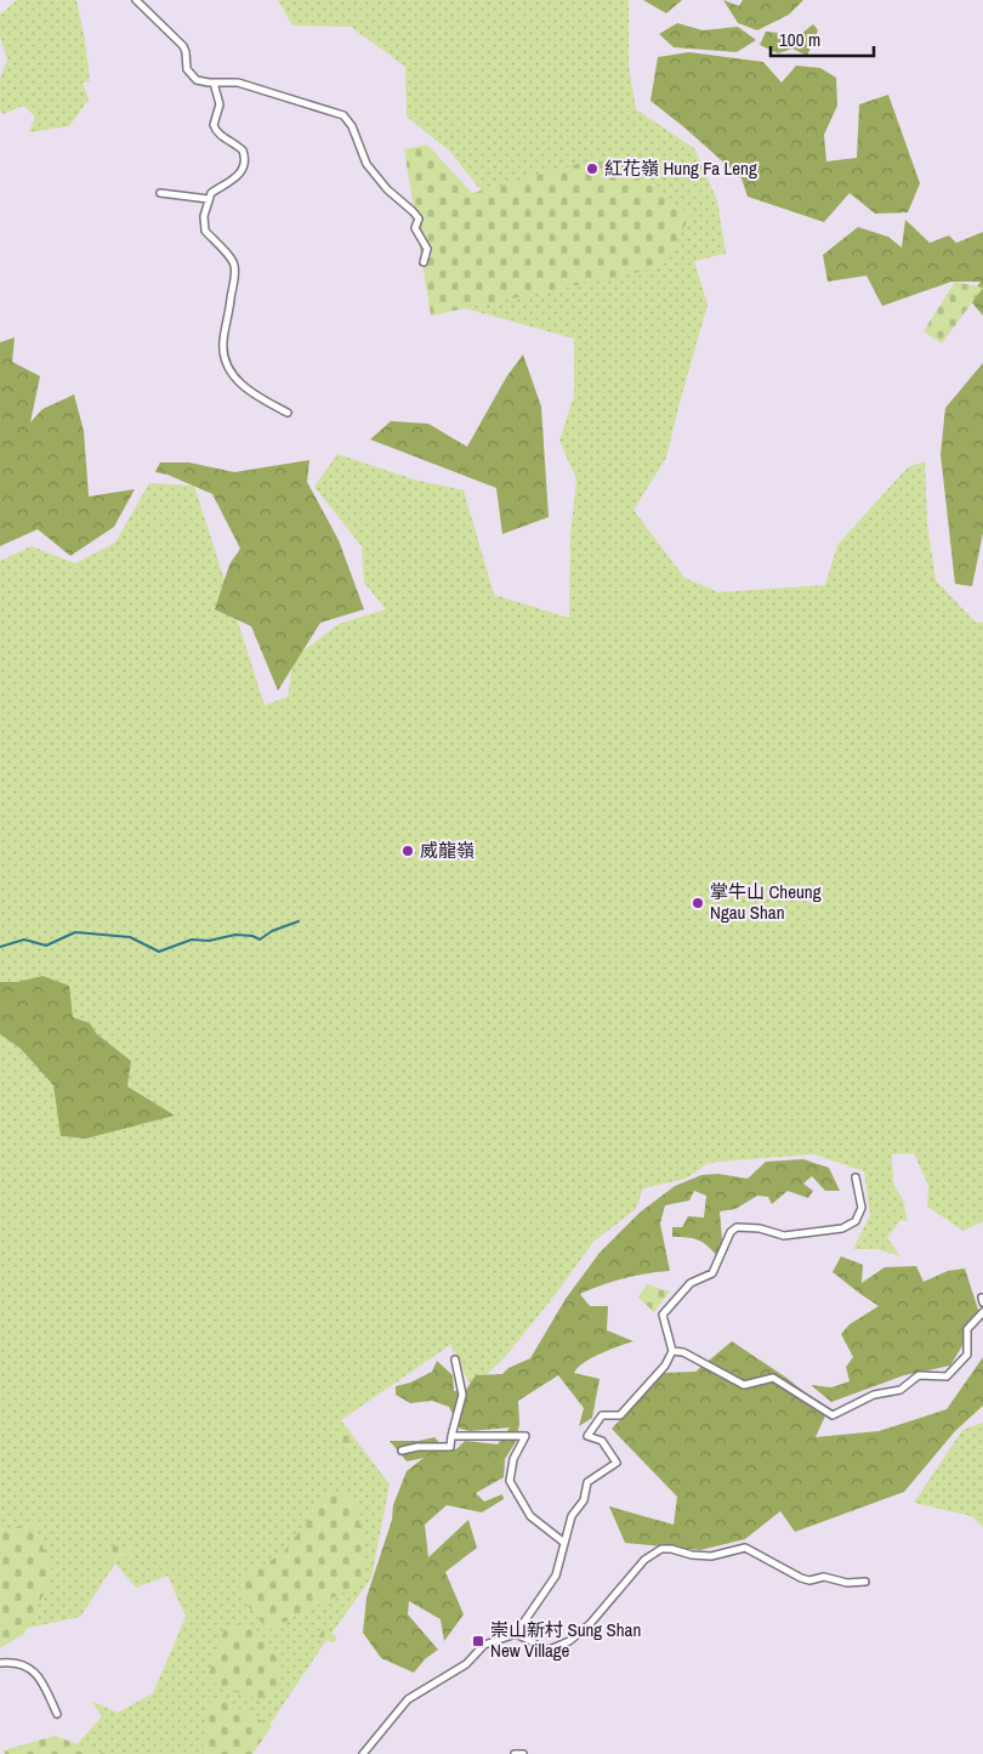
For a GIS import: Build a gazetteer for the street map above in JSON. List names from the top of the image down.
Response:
{
  "places": {
    "other": ["紅花嶺 Hung Fa Leng", "威龍嶺", "掌牛山 Cheung Ngau Shan"],
    "transit": ["崇山新村 Sung Shan New Village"]
  },
  "scale_bar": "100 m"
}
